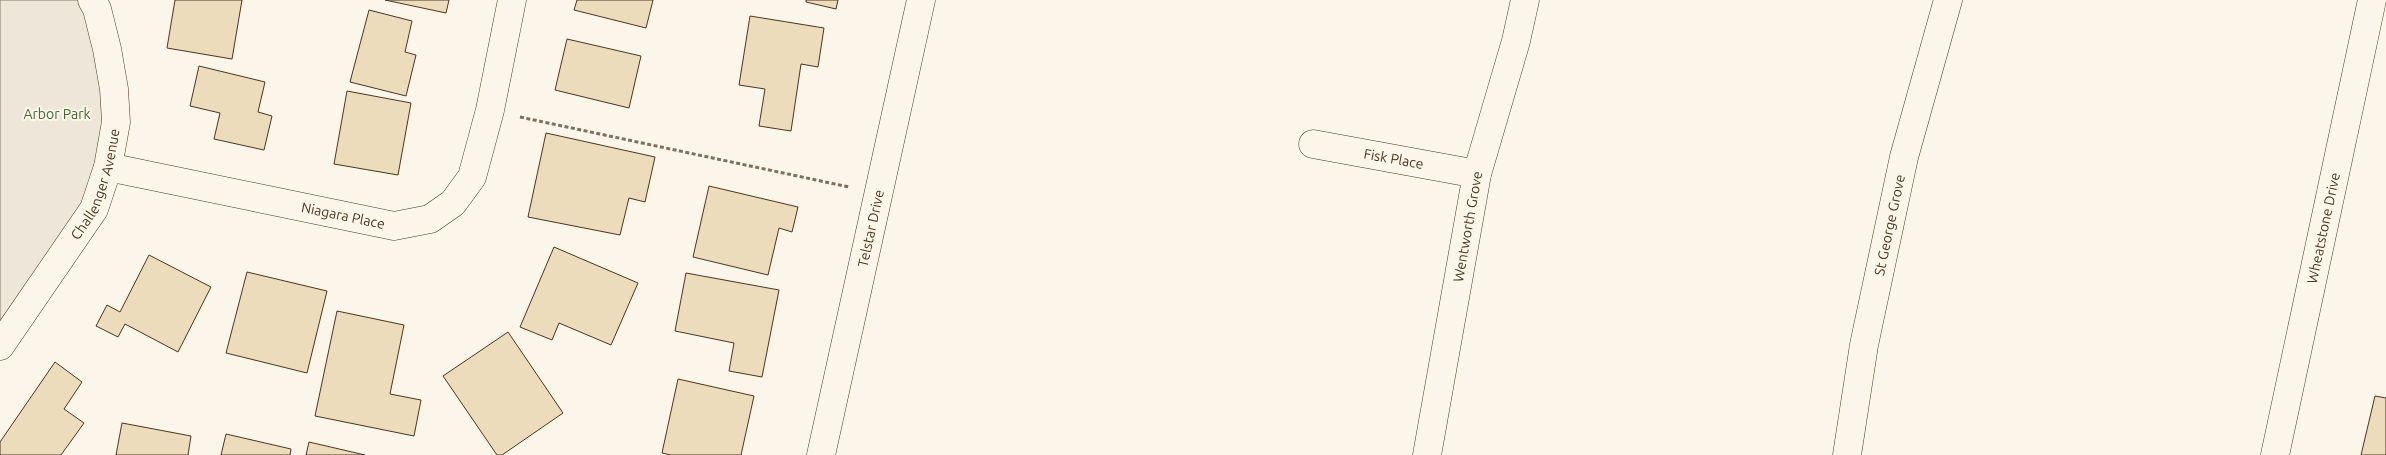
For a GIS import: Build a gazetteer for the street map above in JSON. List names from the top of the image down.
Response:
{
  "streets": {
    "street": [
      "Fisk Place",
      "Challenger Avenue",
      "Niagara Place",
      "Wentworth Grove",
      "St George Grove",
      "Telstar Drive",
      "Wheatstone Drive"
    ]
  },
  "crossings": [
    ["Fisk Place", "Wentworth Grove"],
    ["Challenger Avenue", "Niagara Place"]
  ],
  "parks": ["Arbor Park"]
}
